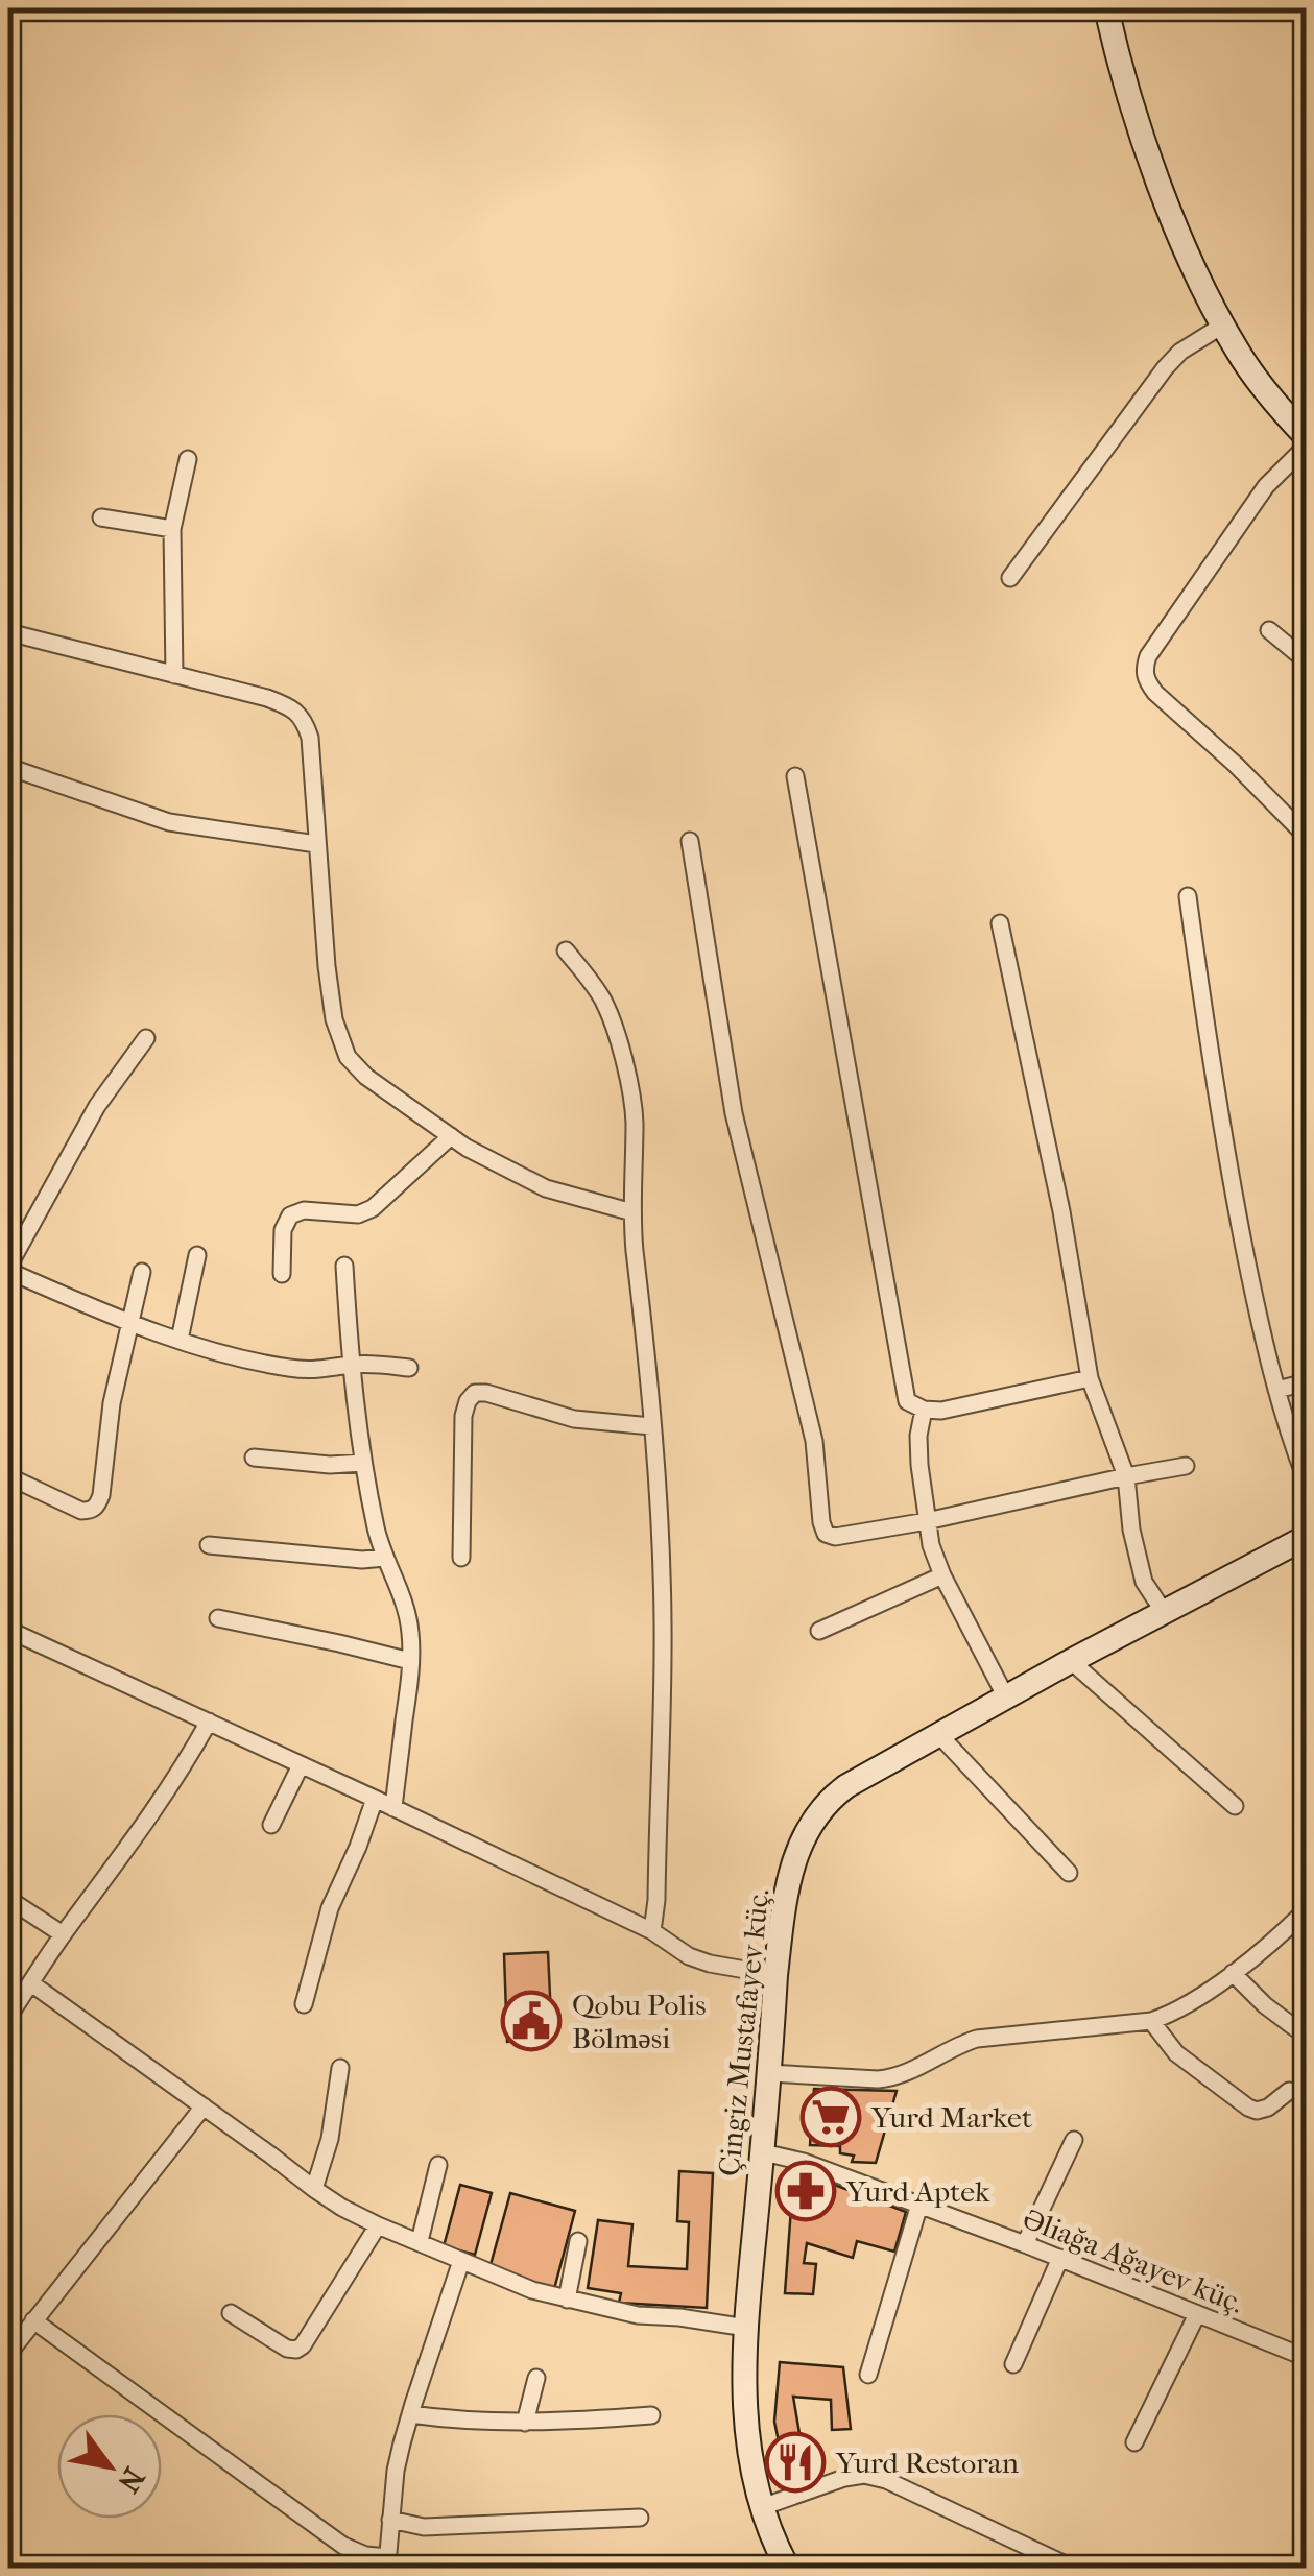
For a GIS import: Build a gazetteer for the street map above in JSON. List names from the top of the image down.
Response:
{
  "streets": {
    "street": ["Çingiz Mustafayev küç.", "Əliağa Ağayev küç."]
  },
  "crossings": [
    ["Çingiz Mustafayev küç.", "Əliağa Ağayev küç."]
  ],
  "places": {
    "public building": ["Qobu Polis Bölməsi"],
    "supermarket": ["Yurd Market"],
    "pharmacy": ["Yurd Aptek"],
    "restaurant": ["Yurd Restoran"]
  },
  "north": "bottom right"
}
